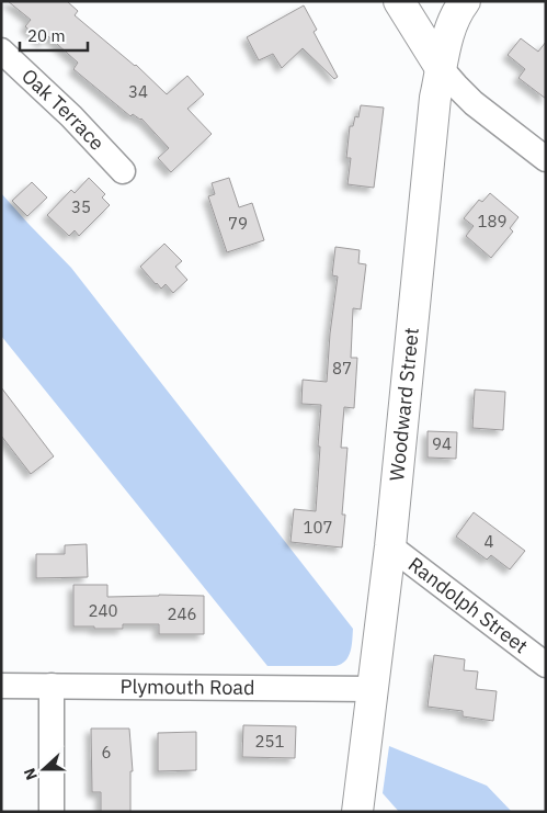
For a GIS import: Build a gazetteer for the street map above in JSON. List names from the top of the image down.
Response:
{
  "streets": {
    "street": [
      "Oak Terrace",
      "Woodward Street",
      "Randolph Street",
      "Plymouth Road"
    ]
  },
  "crossings": [
    ["Woodward Street", "Randolph Street"],
    ["Woodward Street", "Plymouth Road"]
  ],
  "house_numbers": [
    "34",
    "35",
    "189",
    "79",
    "87",
    "94",
    "107",
    "4",
    "240",
    "246",
    "251",
    "6"
  ],
  "scale_bar": "20 m",
  "north": "left"
}
